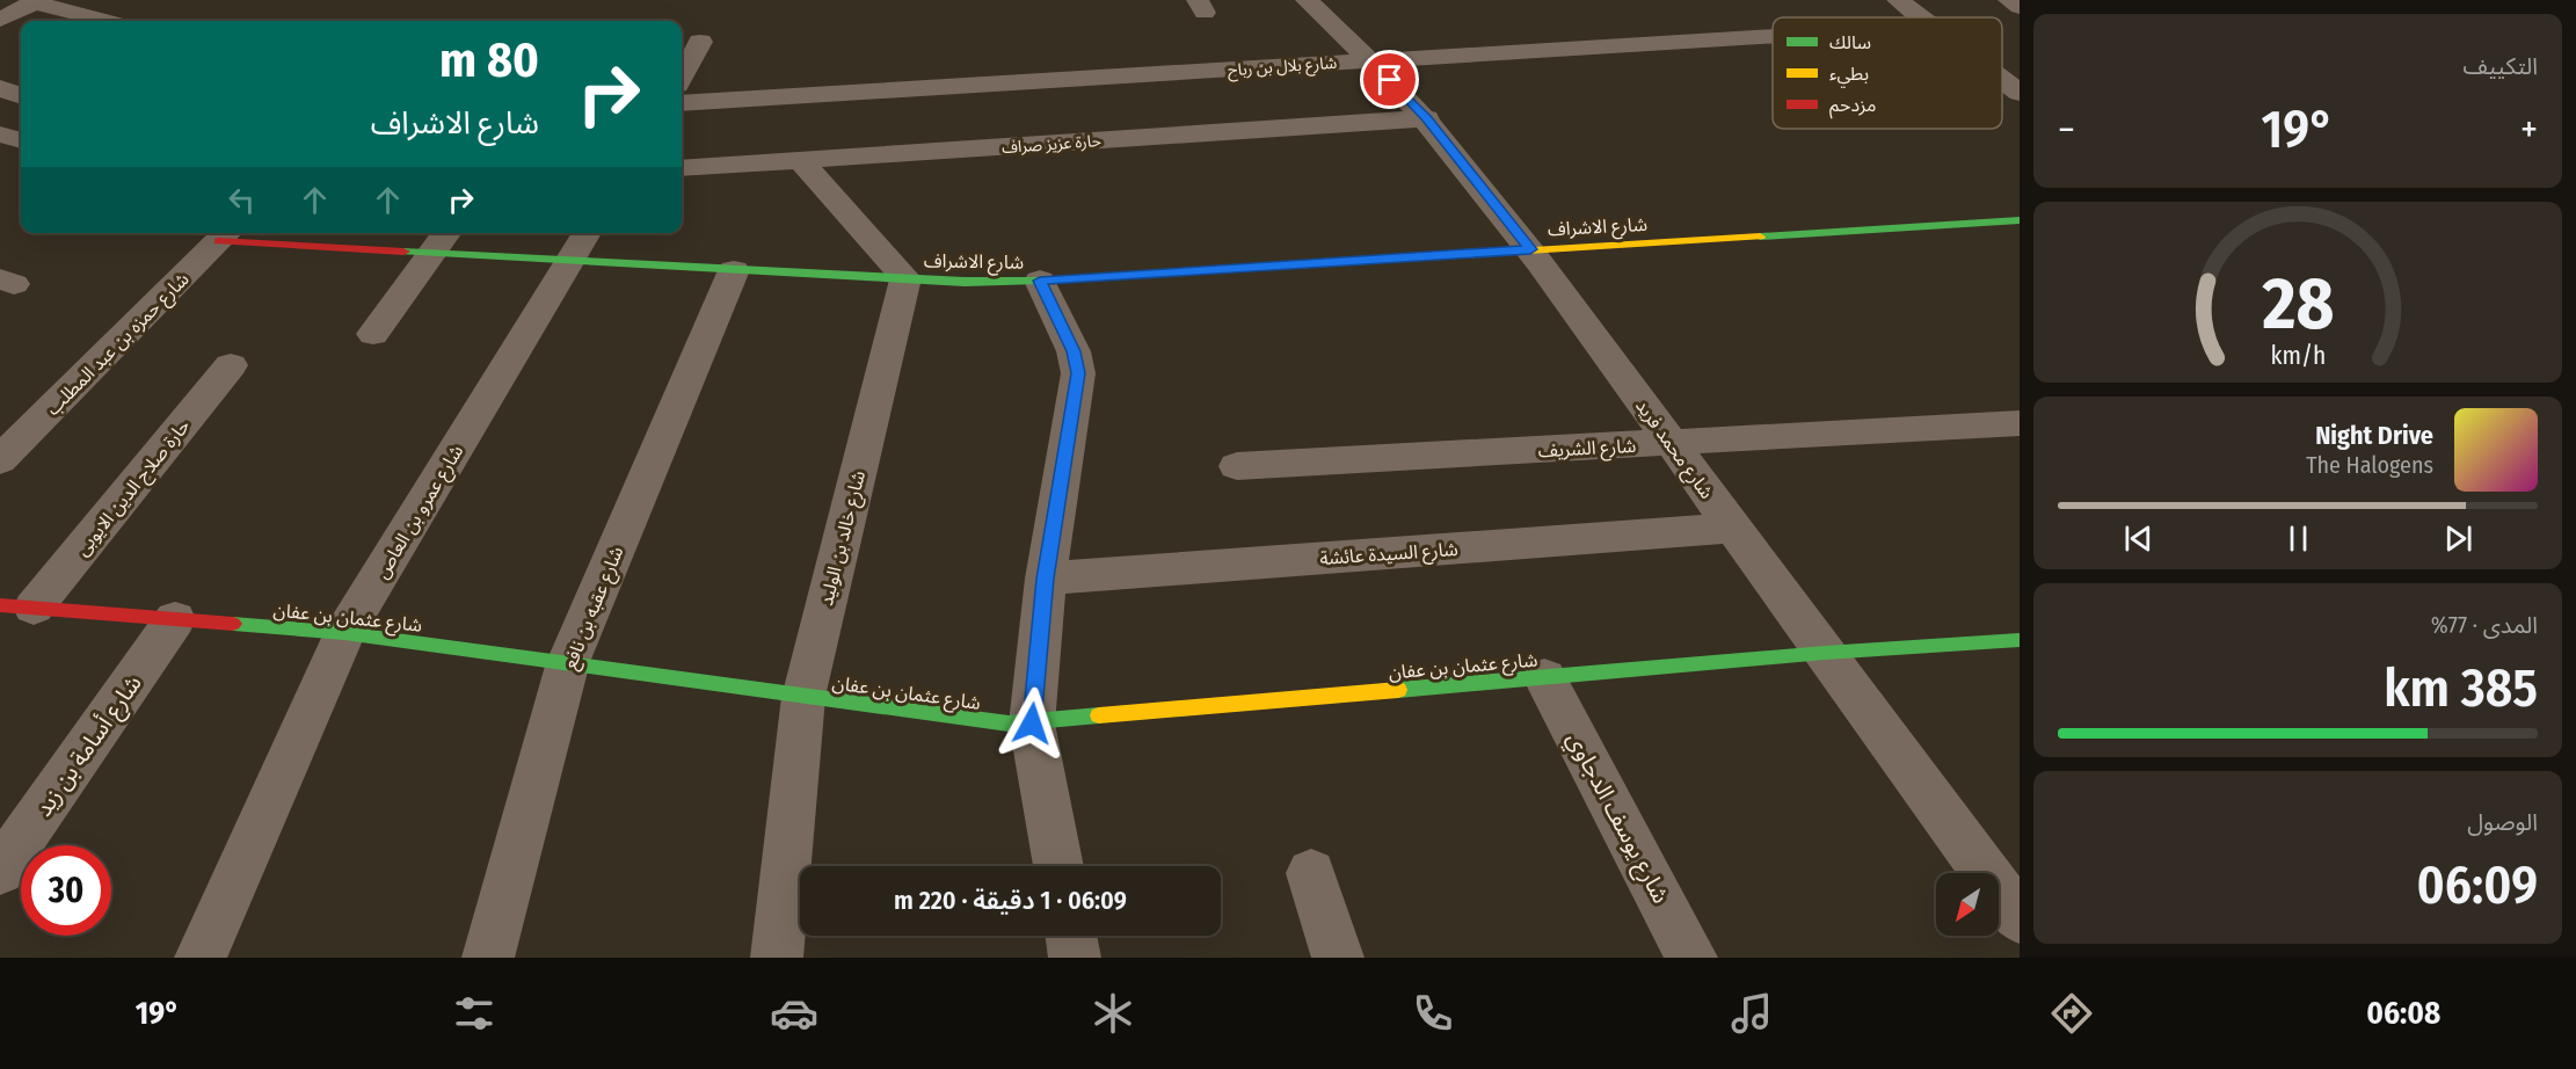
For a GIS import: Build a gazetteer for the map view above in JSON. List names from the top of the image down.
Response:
{
  "streets": {
    "street": [
      "شارع بلال بن رباح",
      "حارة عزيز صراف",
      "شارع الاشراف",
      "شارع حمزه بن عبد المطلب",
      "شارع الشريف",
      "شارع محمد فريد",
      "حارة صلاح الدين الايوبى",
      "شارع عمرو بن العاص",
      "شارع خالد بن الوليد",
      "شارع السيدة عائشة",
      "شارع عقبه بن نافع",
      "شارع عثمان بن عفان",
      "شارع أسامة بن زيد",
      "شارع يوسف الدجاوي"
    ]
  },
  "crossings": [
    ["شارع بلال بن رباح", "شارع محمد فريد"],
    ["حارة عزيز صراف", "شارع محمد فريد"],
    ["شارع الاشراف", "شارع حمزه بن عبد المطلب"],
    ["شارع الاشراف", "شارع محمد فريد"],
    ["شارع الاشراف", "شارع عمرو بن العاص"],
    ["شارع الاشراف", "شارع خالد بن الوليد"],
    ["شارع الاشراف", "شارع عقبه بن نافع"],
    ["شارع الشريف", "شارع محمد فريد"],
    ["شارع محمد فريد", "شارع السيدة عائشة"],
    ["شارع محمد فريد", "شارع عثمان بن عفان"],
    ["حارة صلاح الدين الايوبى", "شارع عثمان بن عفان"],
    ["شارع عمرو بن العاص", "شارع عثمان بن عفان"],
    ["شارع خالد بن الوليد", "شارع عثمان بن عفان"],
    ["شارع عقبه بن نافع", "شارع عثمان بن عفان"],
    ["شارع عثمان بن عفان", "شارع أسامة بن زيد"],
    ["شارع عثمان بن عفان", "شارع يوسف الدجاوي"]
  ],
  "legend": ["سالك", "بطيء", "مزدحم"],
  "north": "bottom left",
  "page": {
    "tile": [
      "التكييف",
      ["المدى · 77%", "385 km"],
      ["الوصول", "06:09"]
    ],
    "turn": ["80 m", "شارع الاشراف"],
    "heat": ["−", "19°", "+"],
    "song": ["Night Drive", "The Halogens"],
    "limit": "30",
    "trip": "06:09 · 1 دقيقة · 220 m",
    "tabs": ["06:08", "19°"],
    "gauge": ["28", "km/h"]
  }
}
